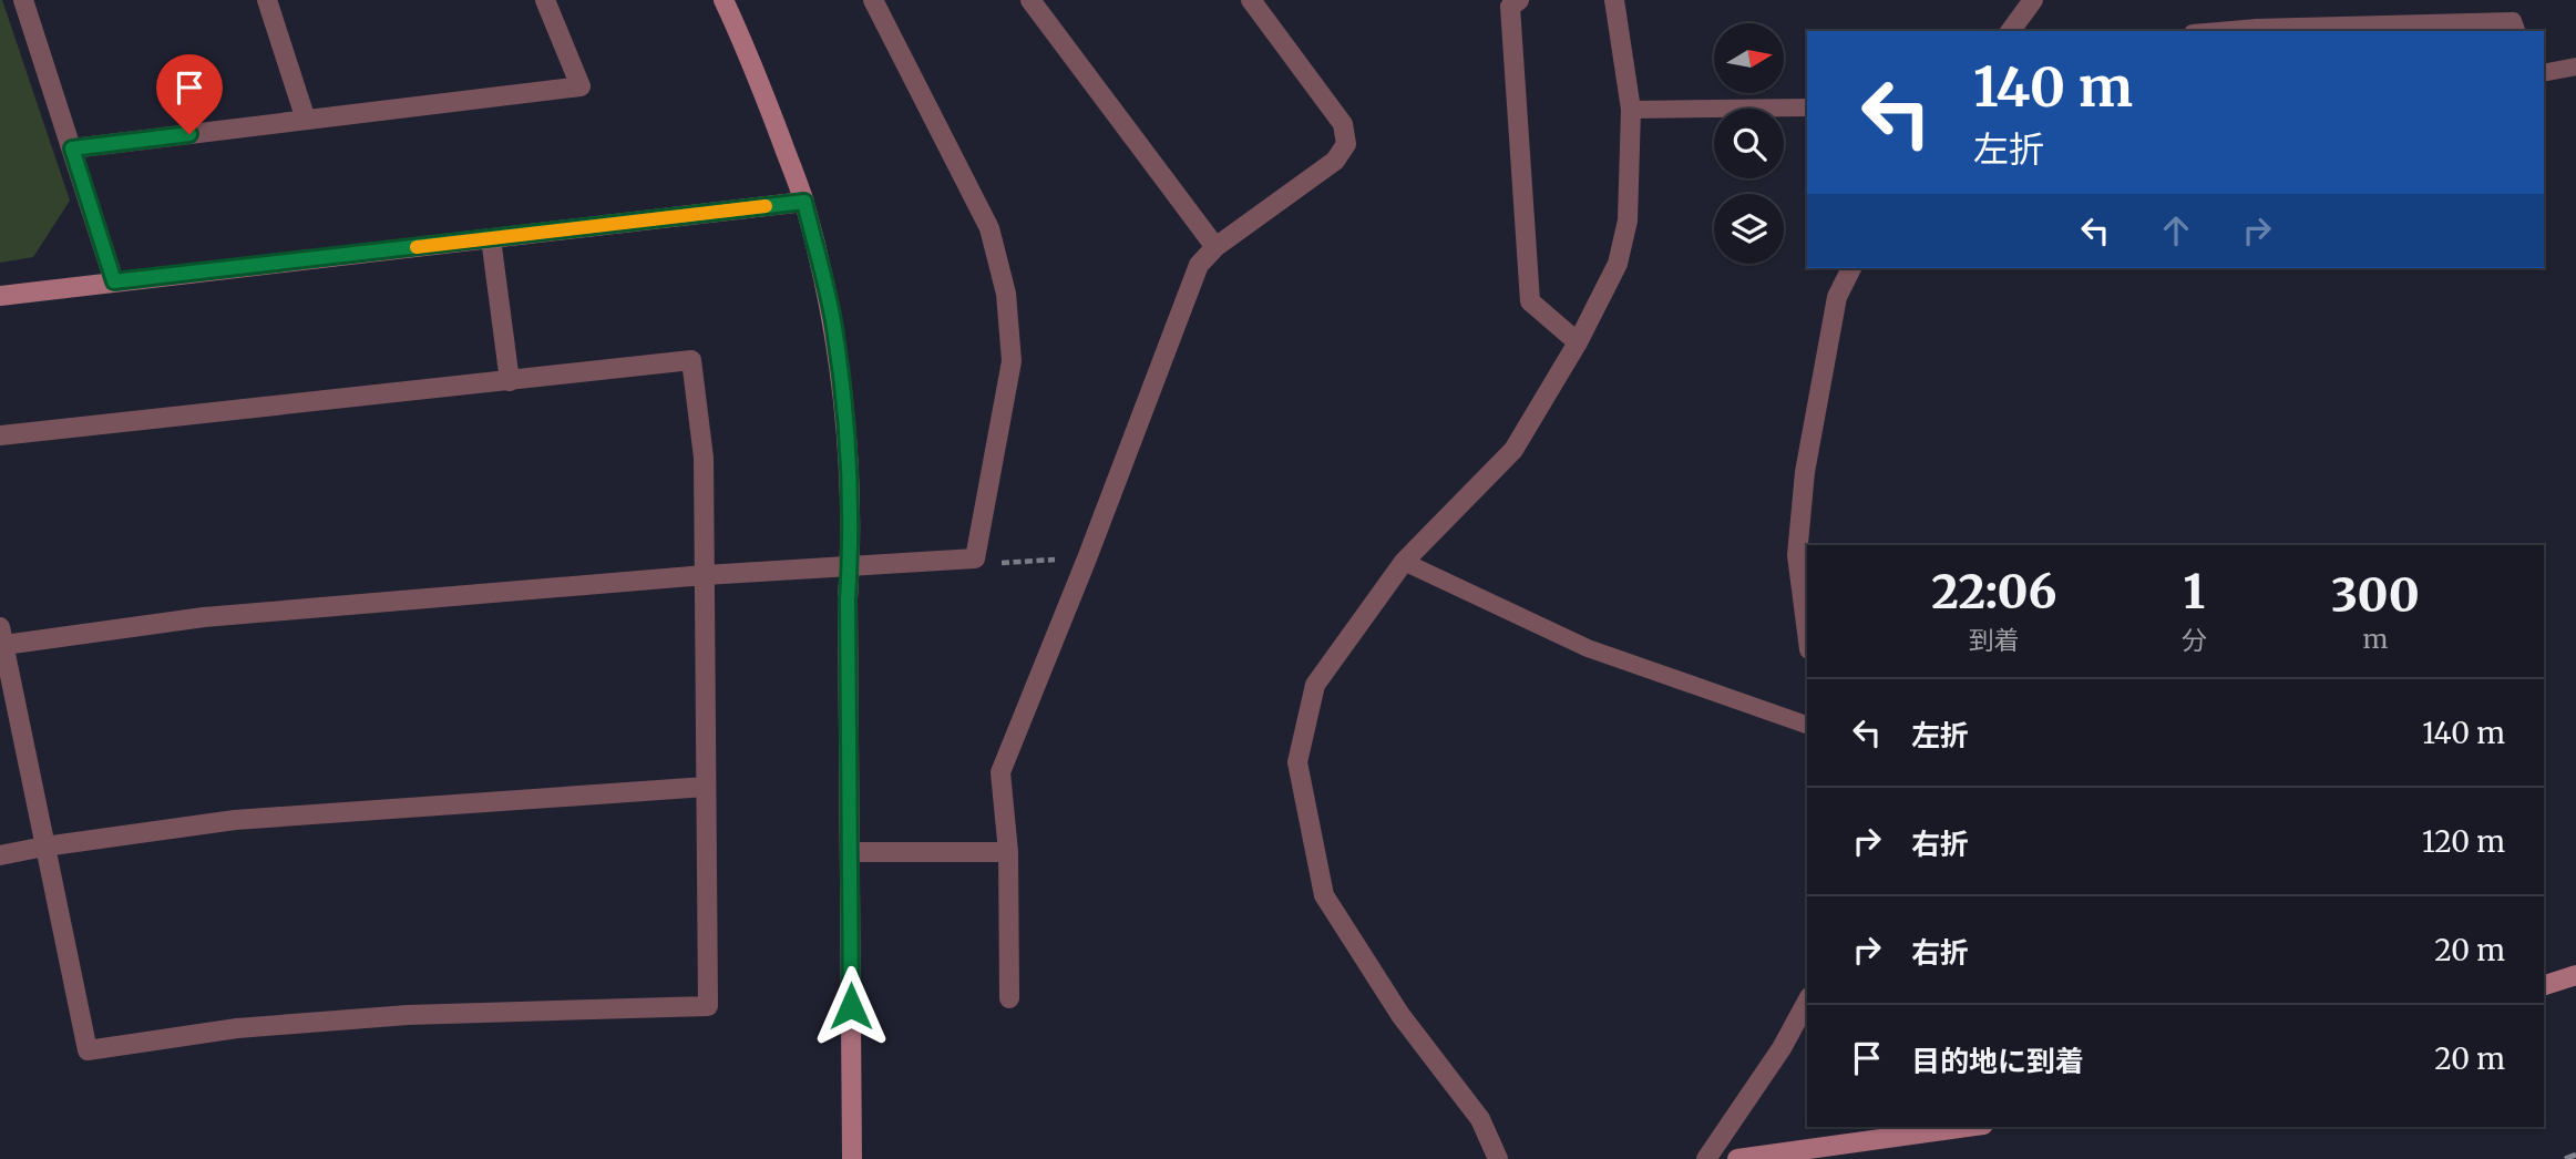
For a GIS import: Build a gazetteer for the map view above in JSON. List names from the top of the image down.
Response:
{
  "north": "right",
  "page": {
    "turn": ["140 m", "左折"],
    "eta": [
      "22:06",
      "到着",
      "1",
      "分",
      "300",
      "m"
    ],
    "list": [
      {
        "name": "左折",
        "value": "140 m"
      },
      {
        "name": "右折",
        "value": "120 m"
      },
      {
        "name": "右折",
        "value": "20 m"
      },
      {
        "name": "目的地に到着",
        "value": "20 m"
      }
    ]
  }
}
